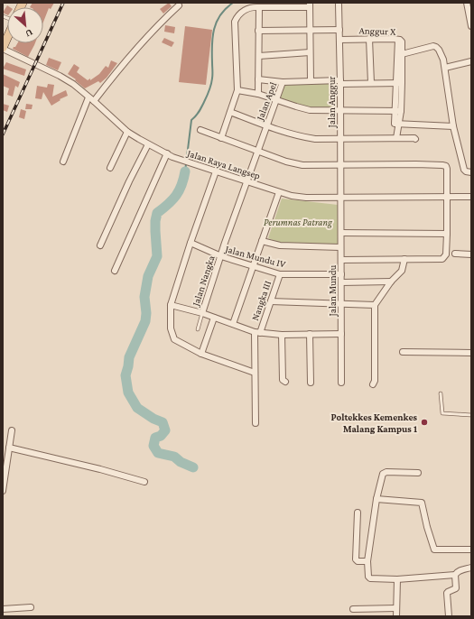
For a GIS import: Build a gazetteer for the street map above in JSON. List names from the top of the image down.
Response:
{
  "streets": {
    "street": [
      "Anggur X",
      "Jalan Apel",
      "Jalan Anggur",
      "Jalan Raya Langsep",
      "Jalan Mundu IV",
      "Jalan Nangka",
      "Jalan Mundu",
      "Nangka III"
    ]
  },
  "crossings": [
    ["Anggur X", "Jalan Anggur"],
    ["Jalan Apel", "Jalan Anggur"],
    ["Jalan Apel", "Jalan Raya Langsep"],
    ["Jalan Apel", "Jalan Nangka"],
    ["Jalan Anggur", "Jalan Raya Langsep"],
    ["Jalan Anggur", "Jalan Mundu"],
    ["Jalan Raya Langsep", "Jalan Nangka"],
    ["Jalan Raya Langsep", "Jalan Mundu"],
    ["Jalan Mundu IV", "Jalan Nangka"],
    ["Jalan Mundu IV", "Jalan Mundu"],
    ["Jalan Mundu IV", "Nangka III"],
    ["Jalan Nangka", "Jalan Mundu"],
    ["Jalan Nangka", "Nangka III"]
  ],
  "parks": ["Perumnas Patrang"],
  "places": ["Poltekkes Kemenkes Malang Kampus 1"],
  "north": "bottom right"
}
